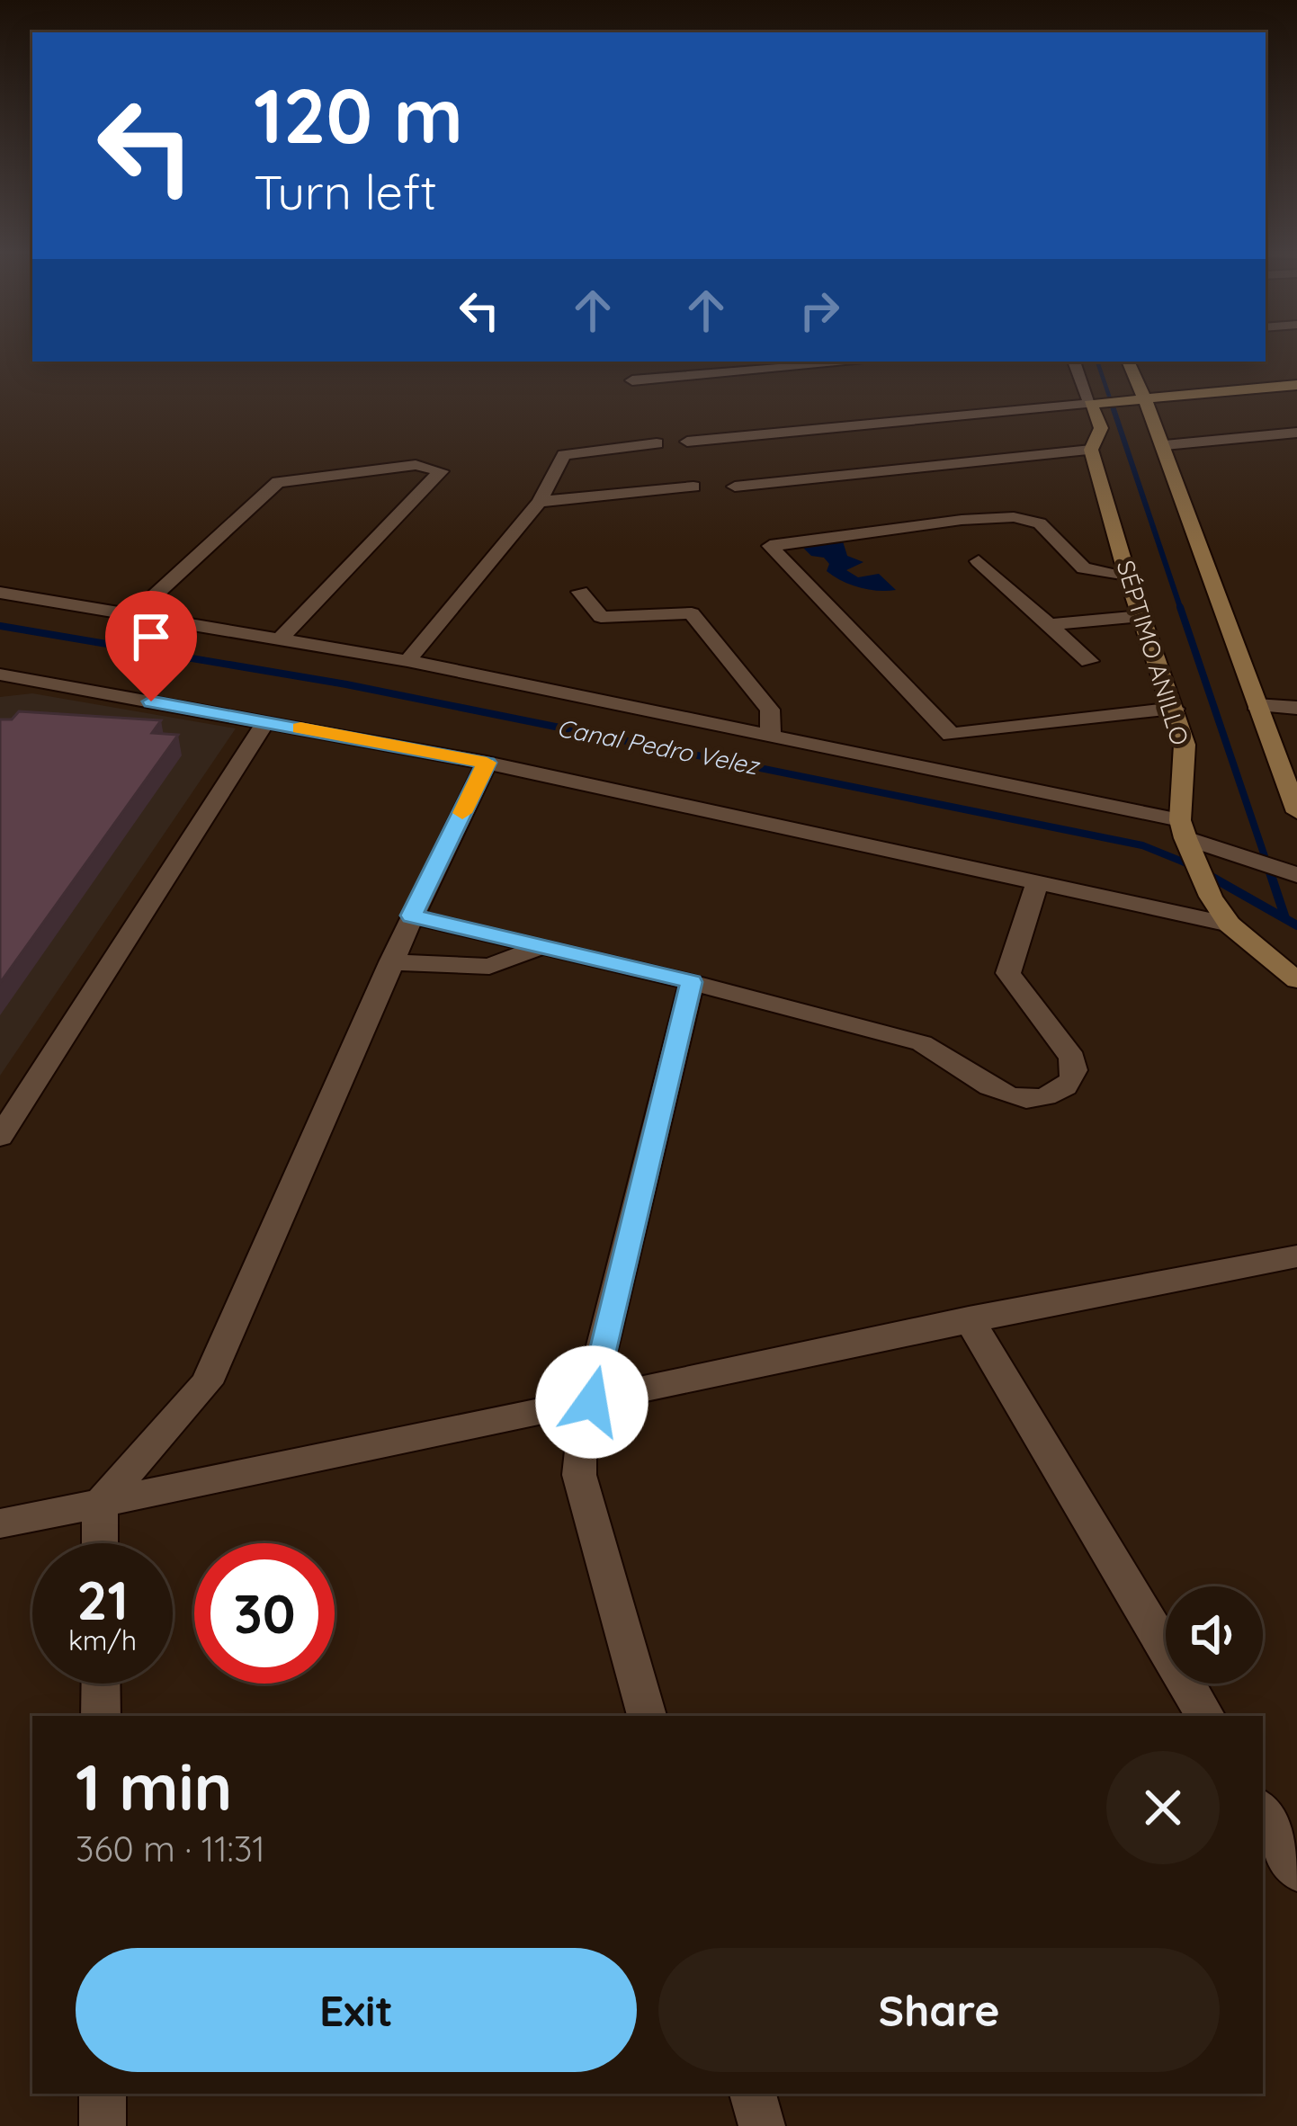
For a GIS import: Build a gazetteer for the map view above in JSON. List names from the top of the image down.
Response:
{
  "streets": {
    "street": ["SÉPTIMO ANILLO"]
  },
  "water": ["Canal Pedro Velez"],
  "page": {
    "turn": ["120 m", "Turn left"],
    "speed": "21 km/h",
    "limit": "30",
    "heading": ["1 min", "360 m · 11:31"],
    "buttons": ["Exit", "Share"]
  }
}
